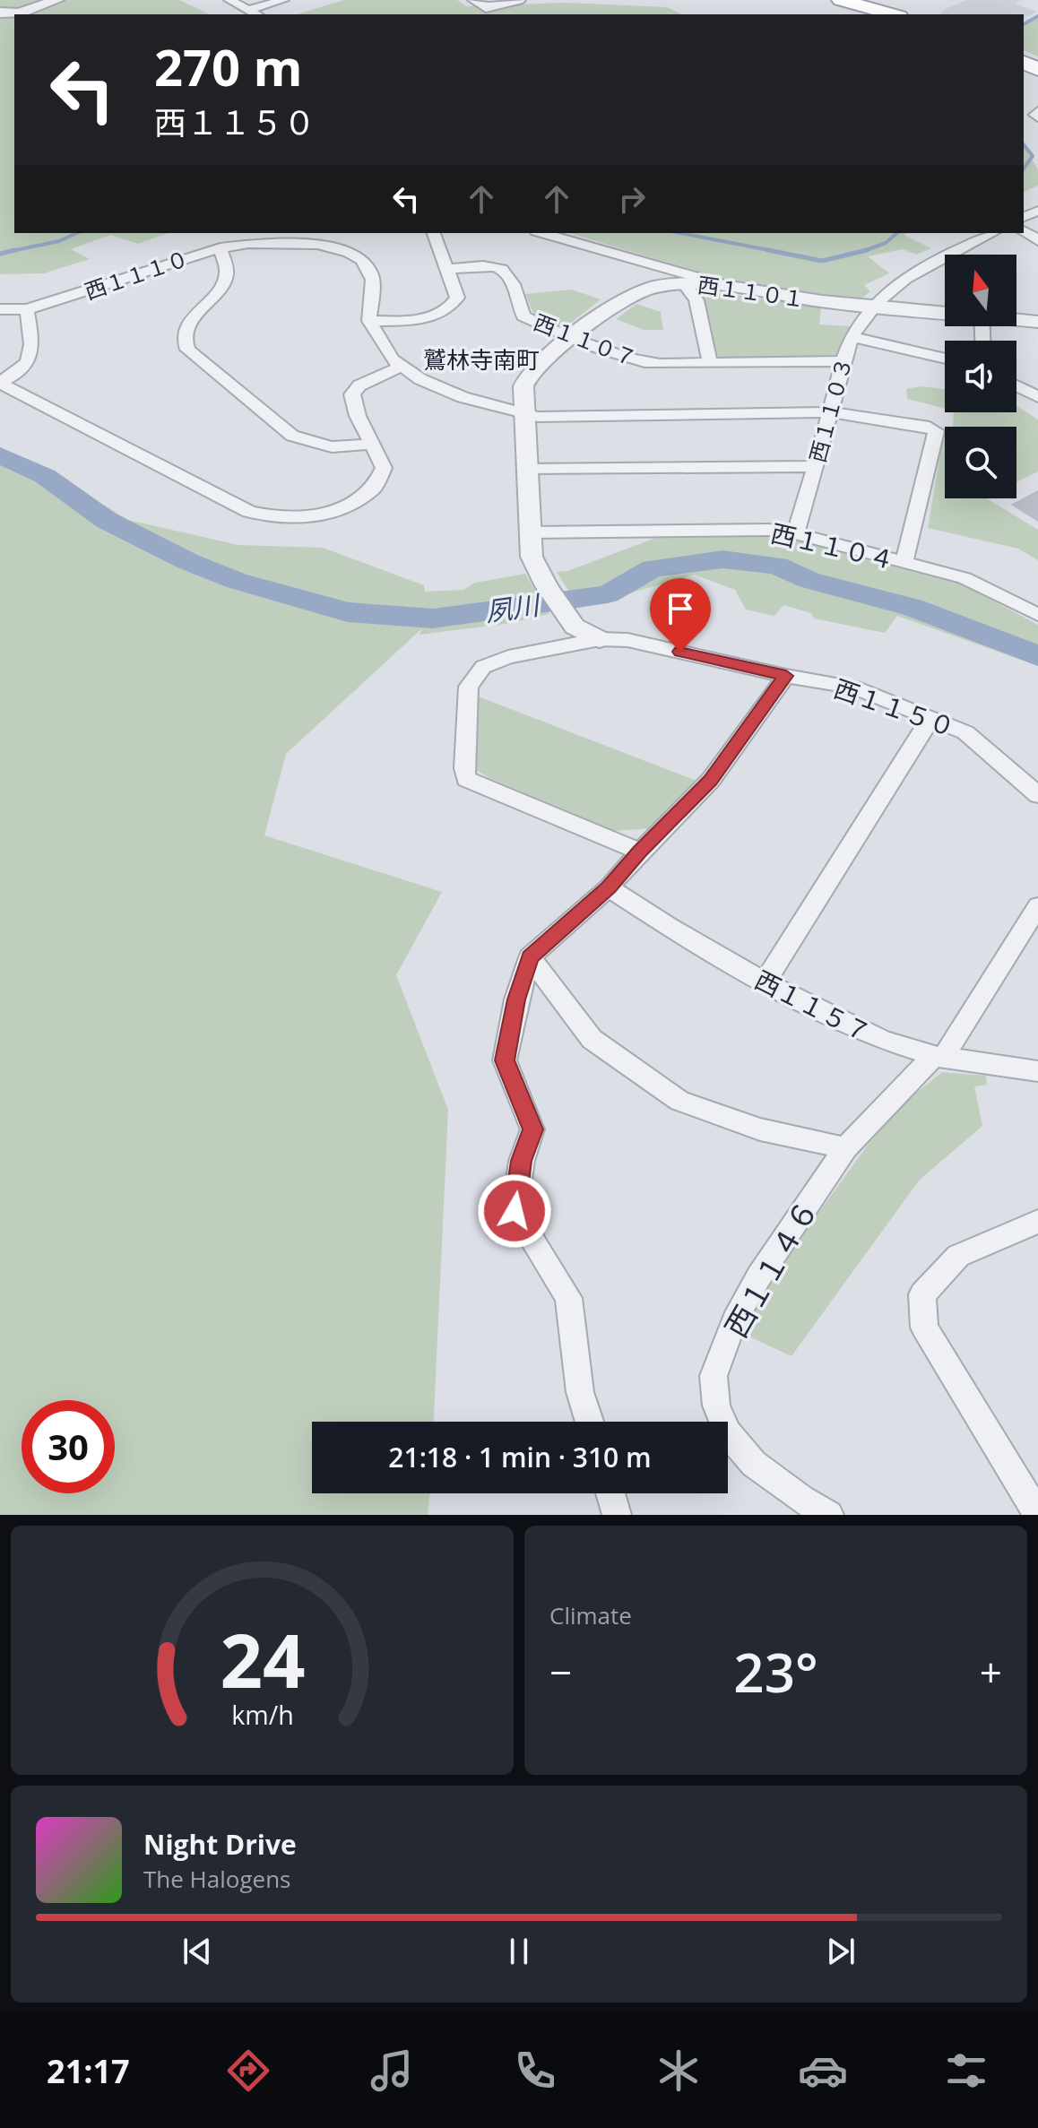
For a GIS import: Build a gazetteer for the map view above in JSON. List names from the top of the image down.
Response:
{
  "streets": {
    "street": [
      "西１１１０",
      "西１１０１",
      "西１１０７",
      "西１１０３",
      "西１１０４",
      "西１１５０",
      "西１１５７",
      "西１１４６"
    ]
  },
  "crossings": [
    ["西１１０１", "西１１０７"],
    ["西１１０１", "西１１０３"],
    ["西１１０１", "西１１０４"],
    ["西１１０１", "西１１５０"],
    ["西１１０７", "西１１０３"],
    ["西１１０３", "西１１０４"],
    ["西１１５７", "西１１４６"]
  ],
  "districts": ["鷲林寺南町"],
  "water": ["夙川"],
  "north": "top",
  "page": {
    "turn": ["270 m", "西１１５０"],
    "limit": "30",
    "trip": "21:18 · 1 min · 310 m",
    "tile": "Climate",
    "heat": ["−", "23°", "+"],
    "song": ["Night Drive", "The Halogens"],
    "tabs": "21:17",
    "gauge": ["24", "km/h"]
  }
}
